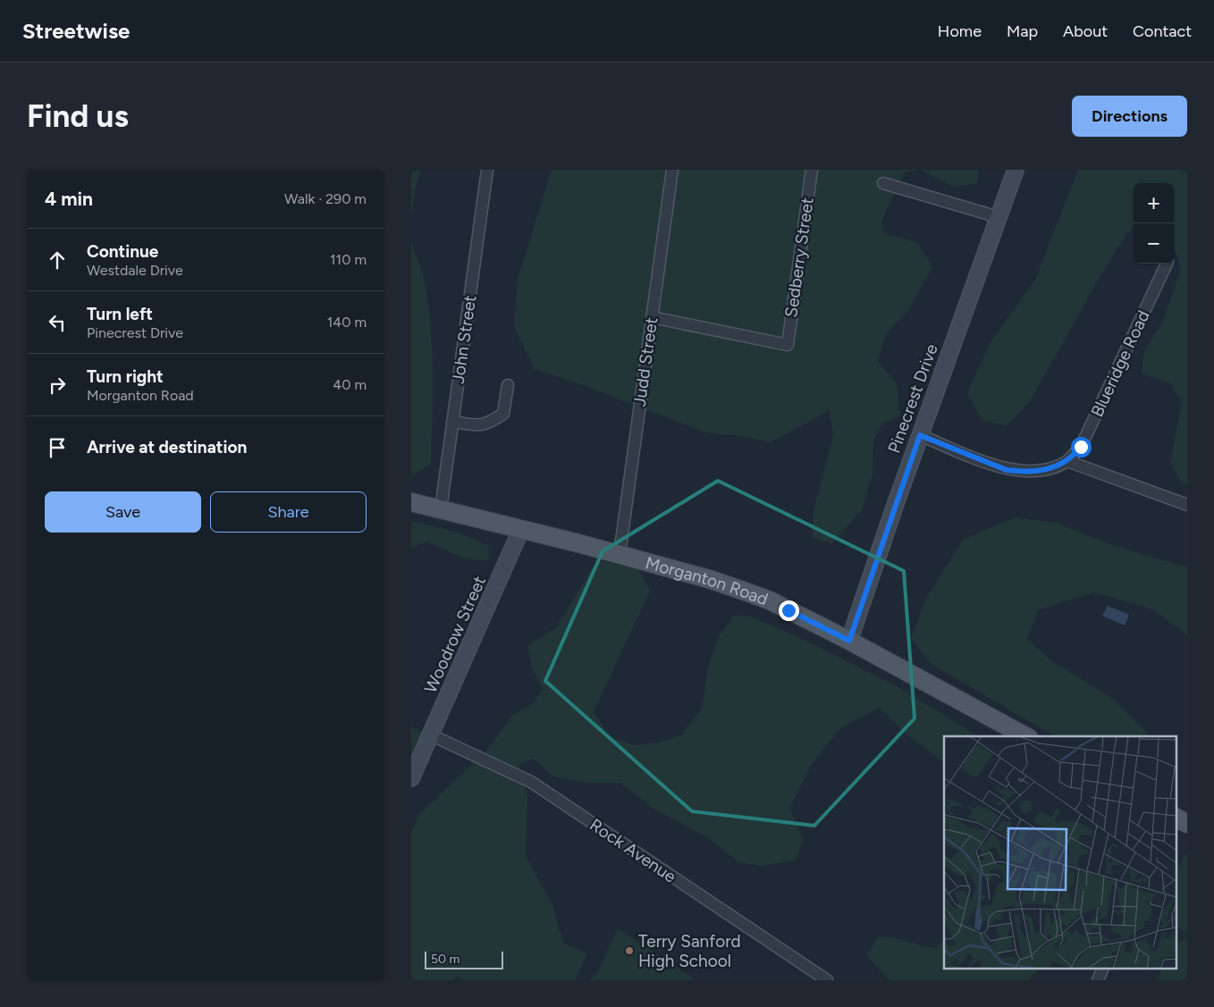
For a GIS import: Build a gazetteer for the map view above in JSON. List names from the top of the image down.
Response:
{
  "streets": {
    "main road": ["Morganton Road"],
    "street": [
      "Sedberry Street",
      "John Street",
      "Judd Street",
      "Blueridge Road",
      "Pinecrest Drive",
      "Woodrow Street",
      "Rock Avenue"
    ]
  },
  "crossings": [
    ["Sedberry Street", "Judd Street"],
    ["John Street", "Morganton Road"],
    ["Judd Street", "Morganton Road"],
    ["Pinecrest Drive", "Morganton Road"],
    ["Morganton Road", "Woodrow Street"],
    ["Woodrow Street", "Rock Avenue"]
  ],
  "places": ["Terry Sanford High School"],
  "scale_bar": "50 m",
  "page": {
    "header": "Streetwise",
    "nav": [
      "Home",
      "Map",
      "About",
      "Contact"
    ],
    "buttons": [
      "Directions",
      ["Save", "Share"]
    ],
    "title": "Find us",
    "heading": ["4 min", "Walk · 290 m"],
    "map_buttons": ["+", "−"],
    "list": [
      ["Continue", "Westdale Drive", "110 m"],
      ["Turn left", "Pinecrest Drive", "140 m"],
      ["Turn right", "Morganton Road", "40 m"],
      "Arrive at destination"
    ],
    "scale": "50 m"
  }
}
